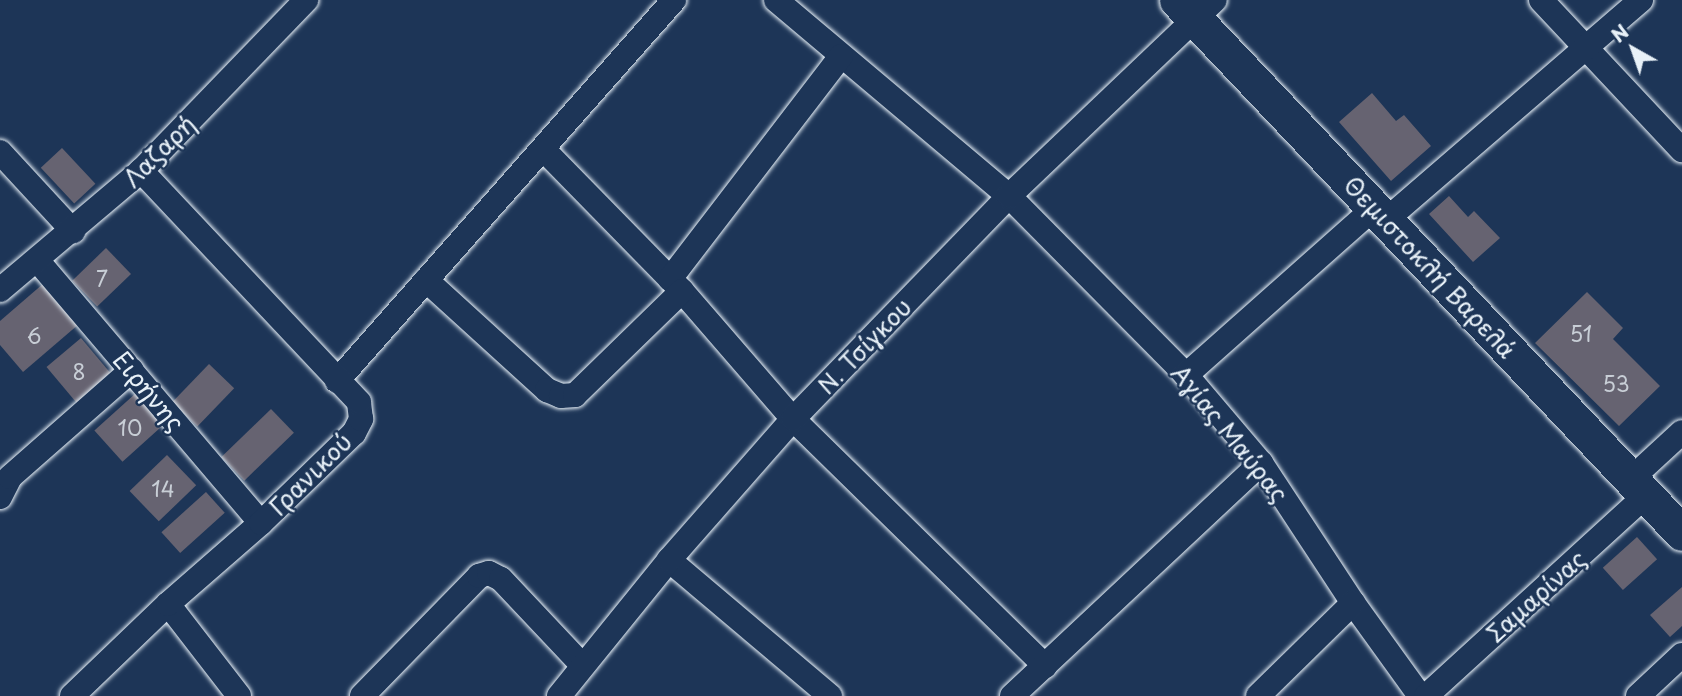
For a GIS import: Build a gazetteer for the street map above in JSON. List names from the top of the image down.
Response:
{
  "streets": {
    "street": [
      "Λαζαρή",
      "Θεμιστοκλή Βαρελά",
      "Ν. Τσίγκου",
      "Ειρήνης",
      "Αγίας Μαύρας",
      "Γρανικού",
      "Σαμαρίνας"
    ]
  },
  "crossings": [
    ["Λαζαρή", "Ειρήνης"],
    ["Λαζαρή", "Γρανικού"],
    ["Θεμιστοκλή Βαρελά", "Ν. Τσίγκου"],
    ["Θεμιστοκλή Βαρελά", "Σαμαρίνας"],
    ["Ν. Τσίγκου", "Αγίας Μαύρας"],
    ["Ειρήνης", "Γρανικού"]
  ],
  "house_numbers": [
    "7",
    "51",
    "6",
    "8",
    "53",
    "10",
    "14"
  ],
  "north": "top left"
}
